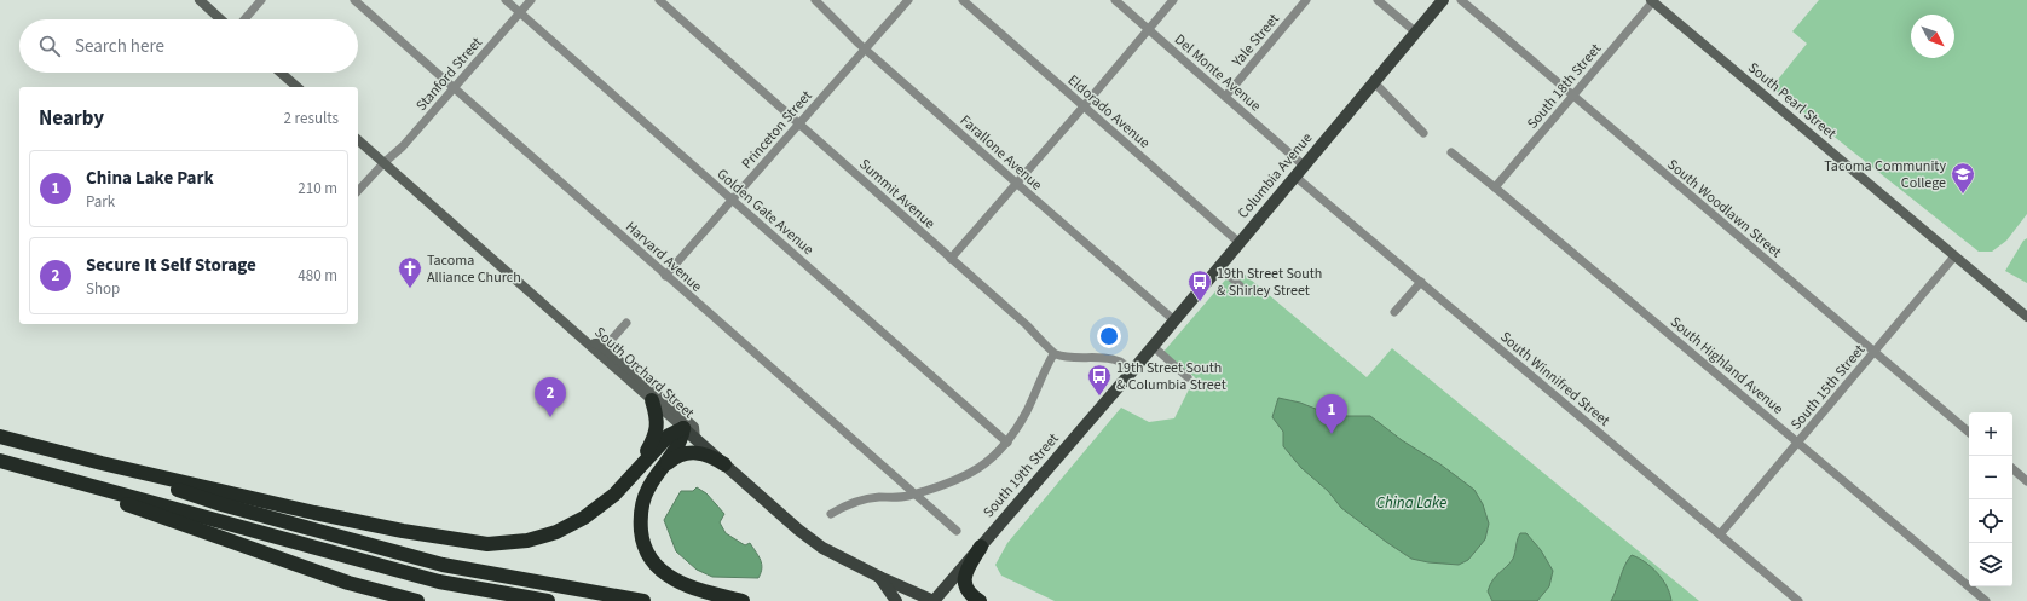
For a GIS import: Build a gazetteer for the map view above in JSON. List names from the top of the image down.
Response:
{
  "streets": {
    "main road": [
      "South Pearl Street",
      "Columbia Avenue",
      "South Orchard Street",
      "South 19th Street"
    ],
    "street": [
      "Yale Street",
      "Del Monte Avenue",
      "Stanford Street",
      "South 18th Street",
      "Eldorado Avenue",
      "Princeton Street",
      "Farallone Avenue",
      "Summit Avenue",
      "South Woodlawn Street",
      "Golden Gate Avenue",
      "Harvard Avenue",
      "South Highland Avenue",
      "South Winnifred Street",
      "South 15th Street"
    ]
  },
  "crossings": [
    ["Yale Street", "Del Monte Avenue"],
    ["Del Monte Avenue", "Columbia Avenue"],
    ["Stanford Street", "Golden Gate Avenue"],
    ["Stanford Street", "Harvard Avenue"],
    ["Stanford Street", "South Orchard Street"],
    ["South 18th Street", "South Pearl Street"],
    ["South 18th Street", "South Woodlawn Street"],
    ["South 18th Street", "South Highland Avenue"],
    ["South Pearl Street", "South 15th Street"],
    ["Eldorado Avenue", "Columbia Avenue"],
    ["Princeton Street", "Farallone Avenue"],
    ["Princeton Street", "Summit Avenue"],
    ["Princeton Street", "Golden Gate Avenue"],
    ["Princeton Street", "Harvard Avenue"],
    ["Farallone Avenue", "Columbia Avenue"],
    ["Columbia Avenue", "South Winnifred Street"],
    ["Columbia Avenue", "South 19th Street"],
    ["South Woodlawn Street", "South 15th Street"],
    ["South Highland Avenue", "South 15th Street"],
    ["South Orchard Street", "South 19th Street"],
    ["South Winnifred Street", "South 15th Street"]
  ],
  "water": ["China Lake"],
  "places": {
    "school or university": ["Tacoma Community College"],
    "church": ["Tacoma Alliance Church"],
    "bus stop": ["19th Street South & Shirley Street", "19th Street South & Columbia Street"]
  },
  "north": "bottom right",
  "page": {
    "search": "Search here",
    "heading": ["Nearby", "2 results"],
    "list": [
      {
        "mark": "1",
        "name": "China Lake Park",
        "note": "Park",
        "value": "210 m"
      },
      {
        "mark": "2",
        "name": "Secure It Self Storage",
        "note": "Shop",
        "value": "480 m"
      }
    ],
    "pins": ["2", "1"],
    "map_buttons": ["+", "−"]
  }
}
